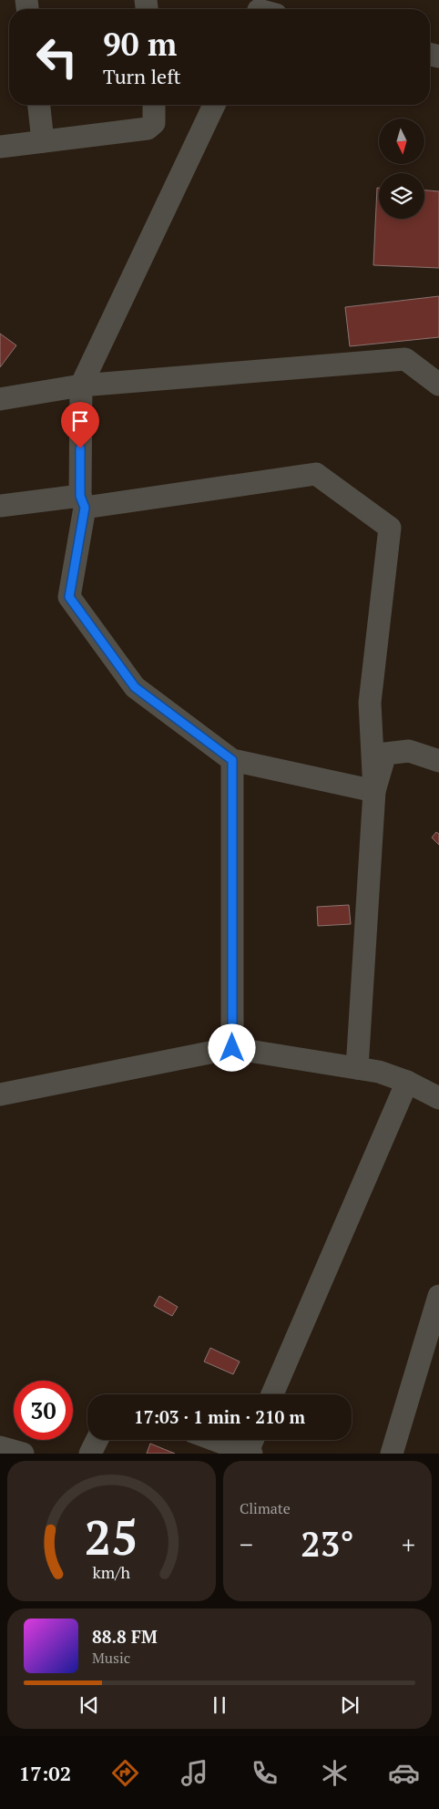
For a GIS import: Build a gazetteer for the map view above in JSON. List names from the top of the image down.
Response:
{
  "north": "bottom",
  "page": {
    "turn": ["90 m", "Turn left"],
    "limit": "30",
    "trip": "17:03 · 1 min · 210 m",
    "tile": "Climate",
    "heat": ["−", "23°", "+"],
    "song": ["88.8 FM", "Music"],
    "tabs": "17:02",
    "gauge": ["25", "km/h"]
  }
}
